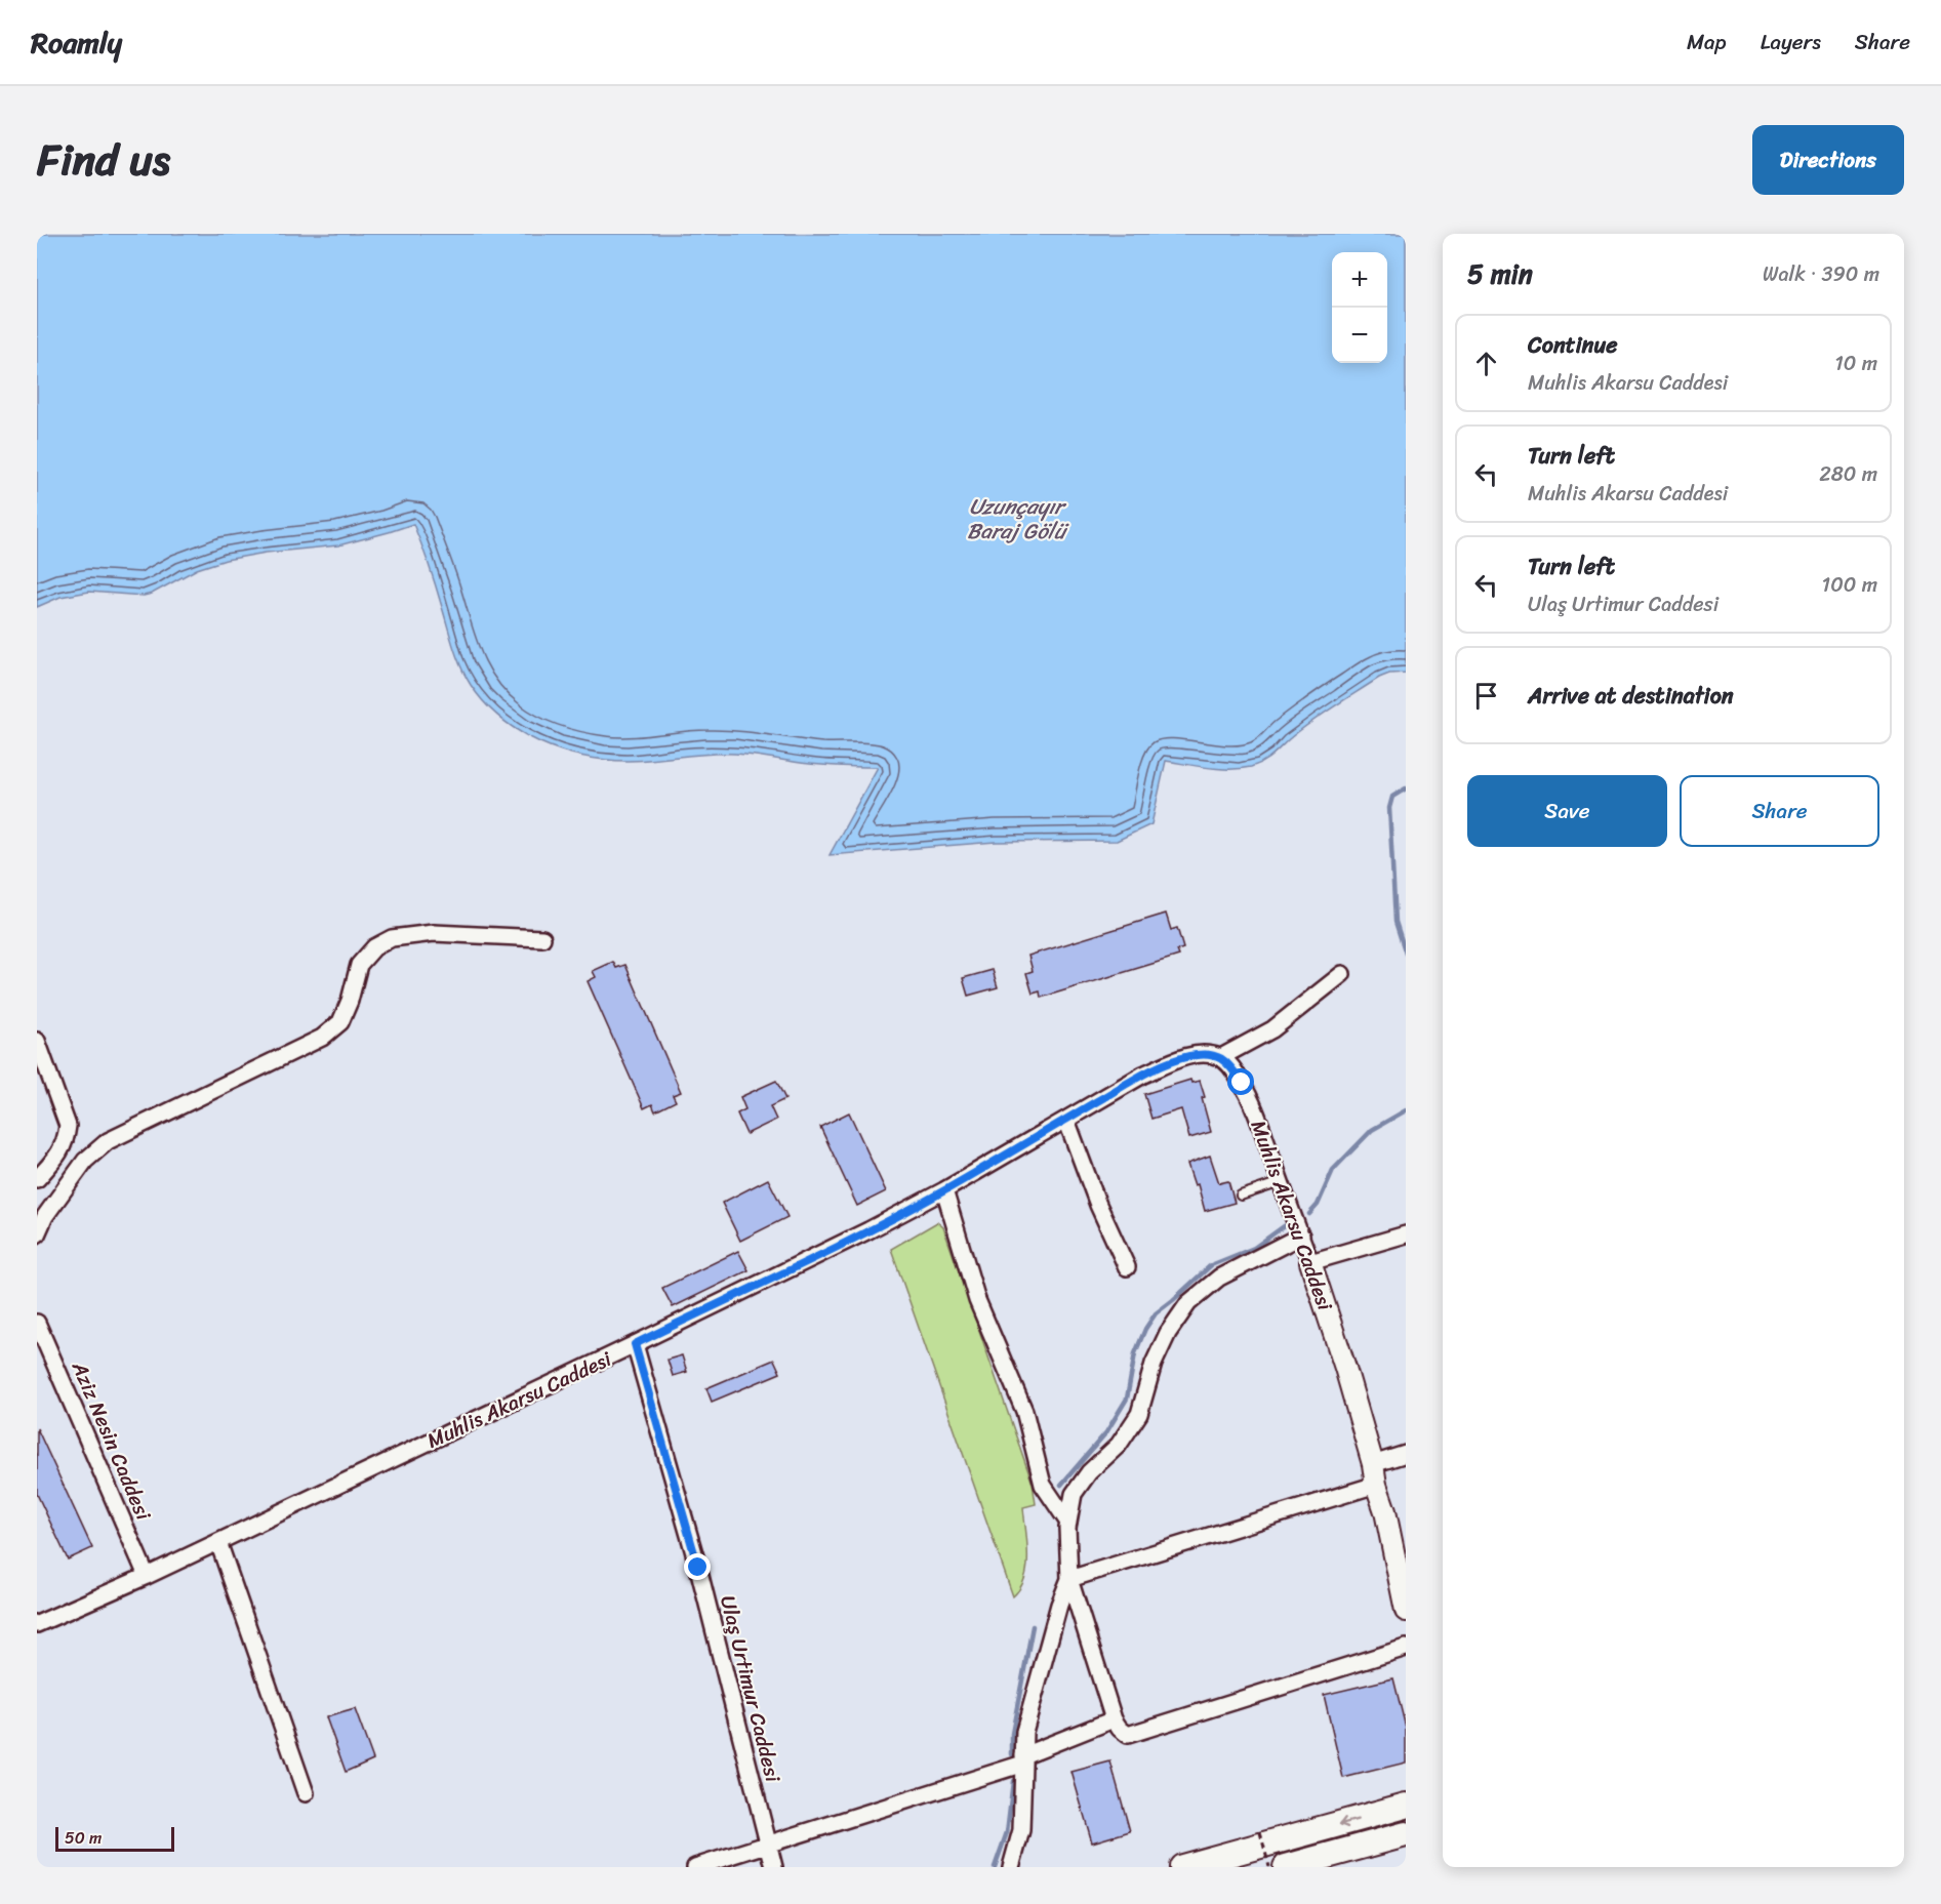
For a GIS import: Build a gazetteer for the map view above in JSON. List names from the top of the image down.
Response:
{
  "streets": {
    "street": ["Muhlis Akarsu Caddesi", "Aziz Nesin Caddesi", "Ulaş Urtimur Caddesi"]
  },
  "crossings": [
    ["Muhlis Akarsu Caddesi", "Aziz Nesin Caddesi"],
    ["Muhlis Akarsu Caddesi", "Ulaş Urtimur Caddesi"]
  ],
  "water": ["Uzunçayır Baraj Gölü"],
  "scale_bar": "50 m",
  "page": {
    "header": "Roamly",
    "nav": ["Map", "Layers", "Share"],
    "title": "Find us",
    "buttons": [
      "Directions",
      ["Save", "Share"]
    ],
    "heading": ["5 min", "Walk · 390 m"],
    "map_buttons": ["+", "−"],
    "list": [
      ["Continue", "Muhlis Akarsu Caddesi", "10 m"],
      ["Turn left", "Muhlis Akarsu Caddesi", "280 m"],
      ["Turn left", "Ulaş Urtimur Caddesi", "100 m"],
      "Arrive at destination"
    ],
    "scale": "50 m"
  }
}
